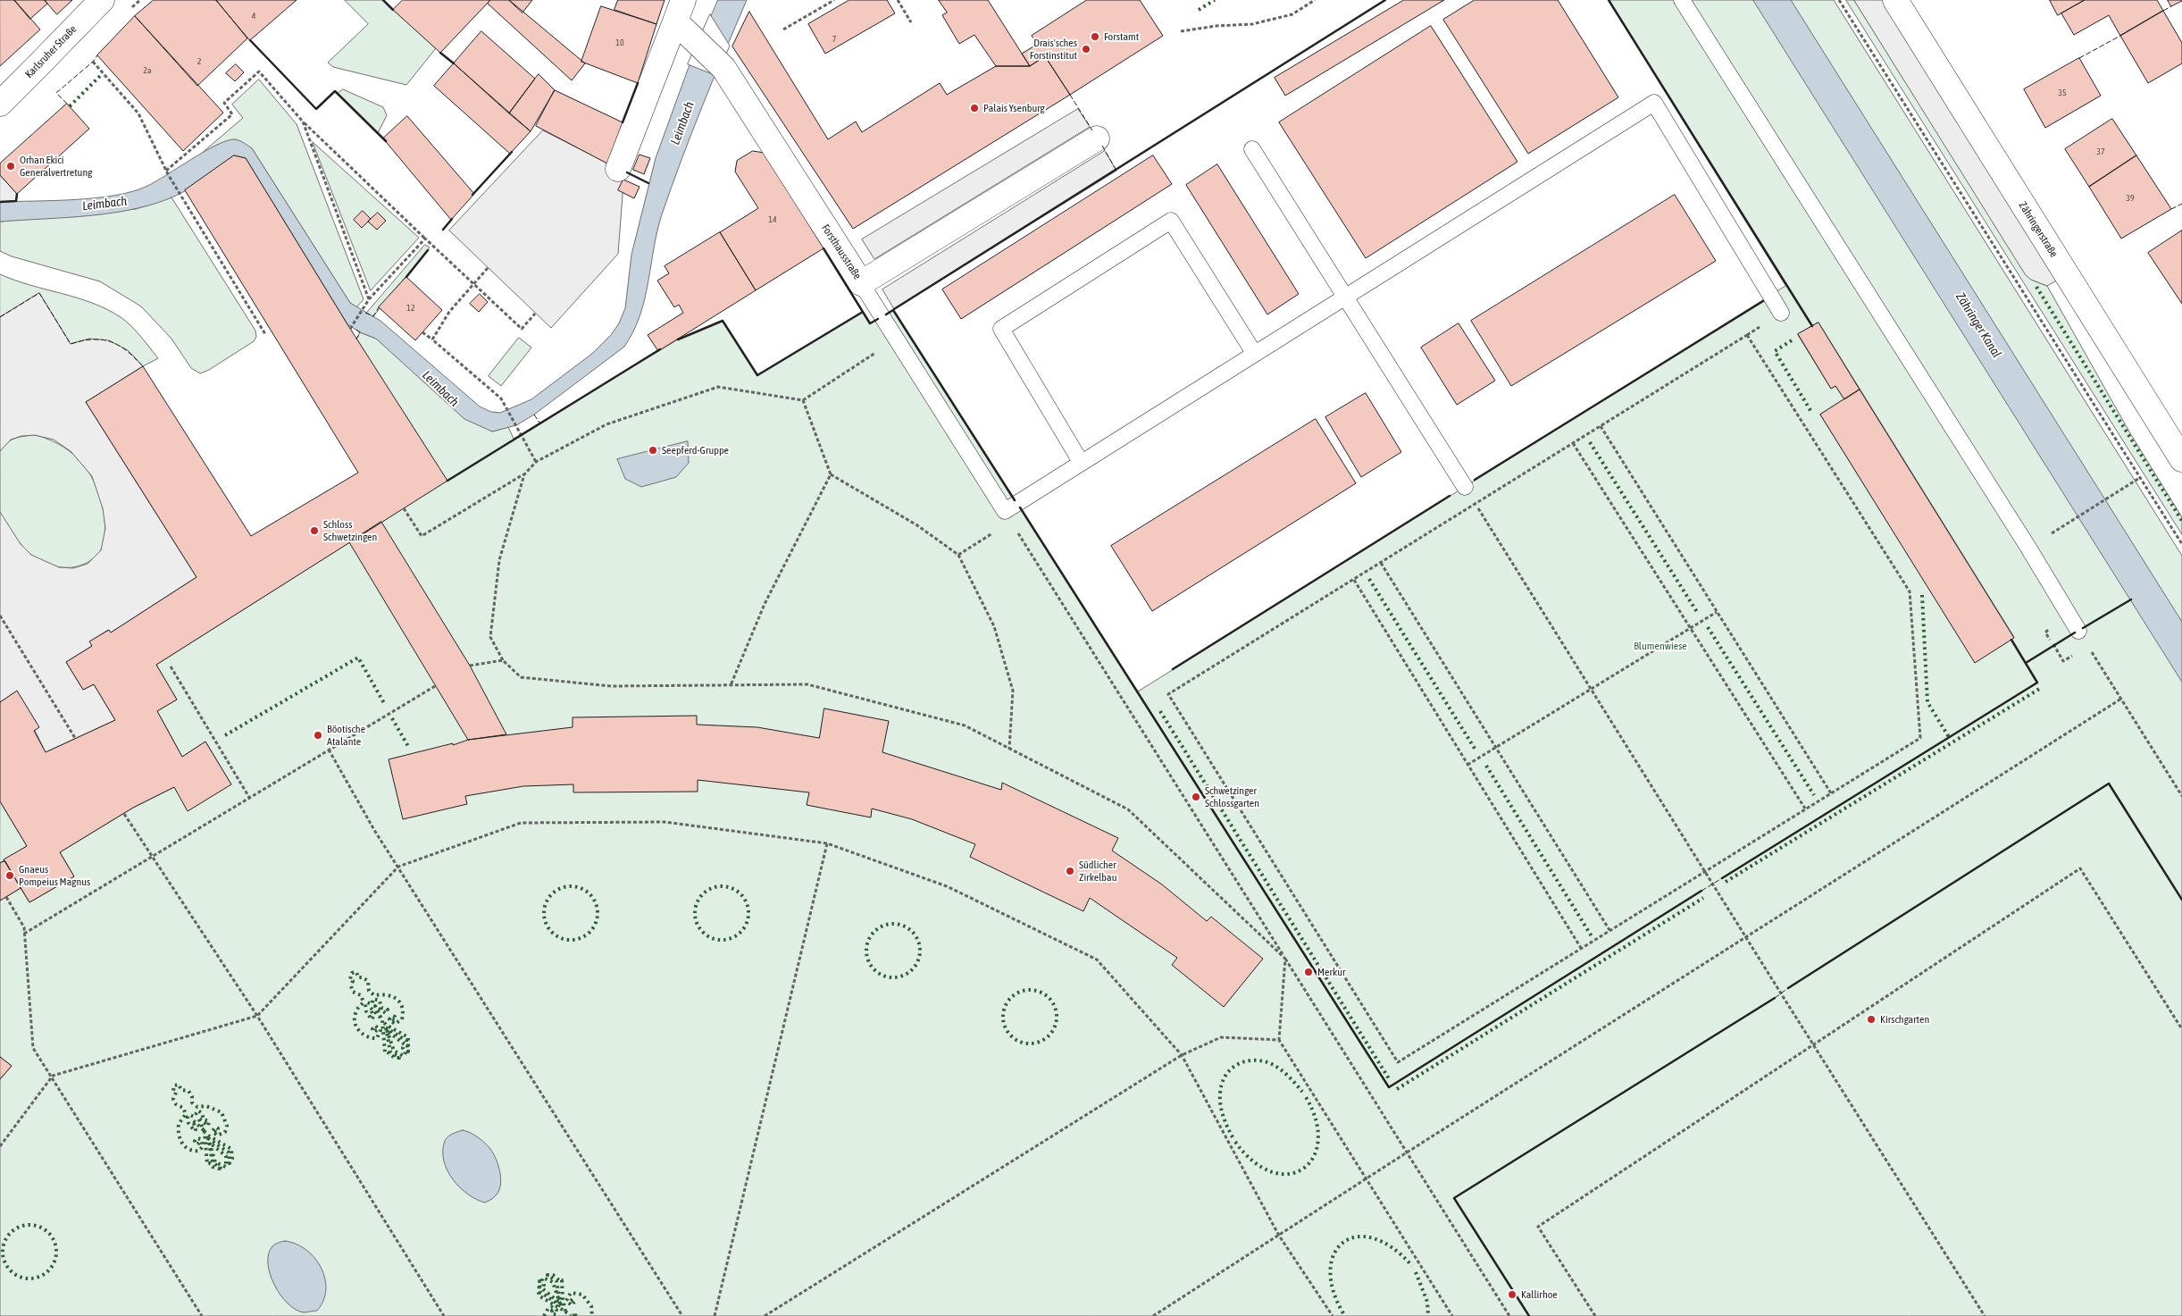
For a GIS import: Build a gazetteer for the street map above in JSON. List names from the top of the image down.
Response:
{
  "streets": {
    "street": ["Karlsruher Straße", "Zähringerstraße", "Forsthausstraße"]
  },
  "water": ["Leimbach", "Zähringer Kanal"],
  "parks": ["Blumenwiese"],
  "places": [
    "Forstamt",
    "Drais'sches Forstinstitut",
    "Palais Ysenburg",
    "Orhan Ekici Generalvertretung",
    "Seepferd-Gruppe",
    "Schloss Schwetzingen",
    "Böotische Atalante",
    "Schwetzinger Schlossgarten",
    "Südlicher Zirkelbau",
    "Gnaeus Pompeius Magnus",
    "Merkur",
    "Kirschgarten",
    "Kallirhoe"
  ],
  "house_numbers": [
    "4",
    "7",
    "10",
    "2",
    "2a",
    "35",
    "37",
    "39",
    "14",
    "12"
  ]
}
